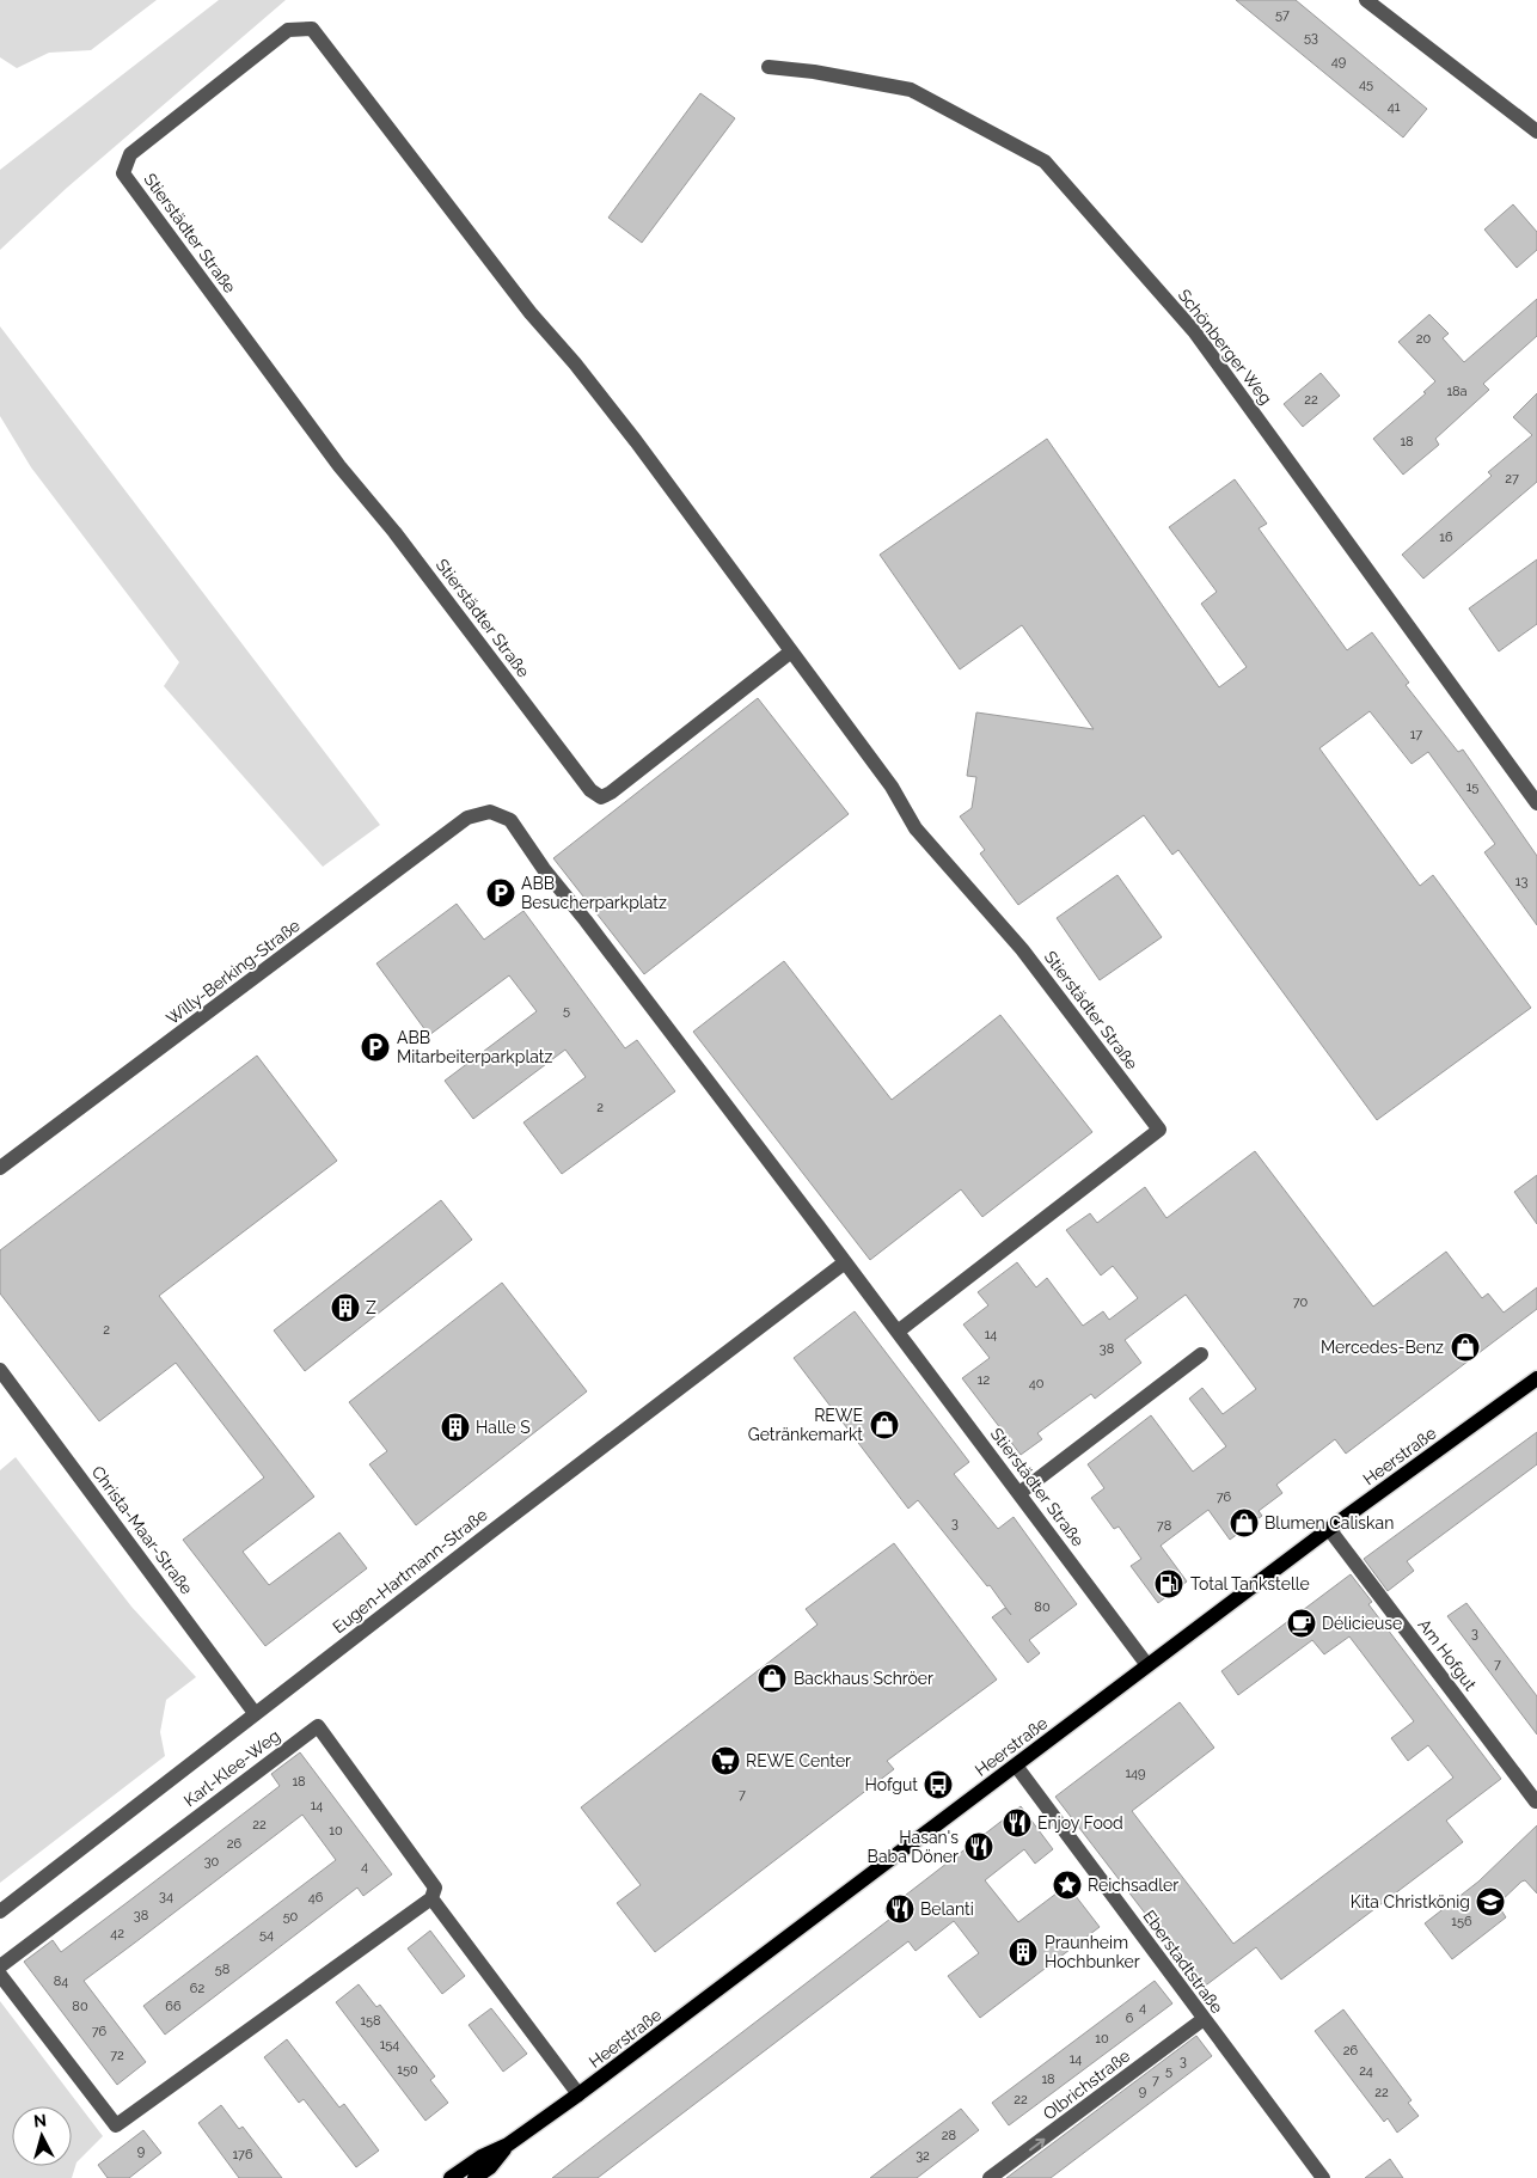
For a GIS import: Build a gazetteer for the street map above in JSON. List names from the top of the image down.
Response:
{
  "streets": {
    "main road": ["Heerstraße"],
    "street": [
      "Stierstädter Straße",
      "Schönberger Weg",
      "Willy-Berking-Straße",
      "Christa-Maar-Straße",
      "Eugen-Hartmann-Straße",
      "Am Hofgut",
      "Karl-Klee-Weg",
      "Eberstadtstraße",
      "Olbrichstraße"
    ]
  },
  "crossings": [
    ["Stierstädter Straße", "Willy-Berking-Straße"],
    ["Stierstädter Straße", "Heerstraße"],
    ["Stierstädter Straße", "Eugen-Hartmann-Straße"],
    ["Heerstraße", "Am Hofgut"],
    ["Heerstraße", "Karl-Klee-Weg"],
    ["Heerstraße", "Eberstadtstraße"],
    ["Christa-Maar-Straße", "Eugen-Hartmann-Straße"],
    ["Eberstadtstraße", "Olbrichstraße"]
  ],
  "one_way": ["Olbrichstraße"],
  "places": {
    "parking": ["ABB Besucherparkplatz", "ABB Mitarbeiterparkplatz"],
    "building": ["Z", "Halle S", "Praunheim Hochbunker"],
    "shop": [
      "Mercedes-Benz",
      "REWE Getränkemarkt",
      "Blumen Caliskan",
      "Backhaus Schröer"
    ],
    "fuel station": ["Total Tankstelle"],
    "cafe": ["Délicieuse"],
    "supermarket": ["REWE Center"],
    "bus stop": ["Hofgut"],
    "restaurant": ["Enjoy Food", "Hasan's Baba Döner", "Belanti"],
    "place": ["Reichsadler"],
    "school or university": ["Kita Christkönig"]
  },
  "house_numbers": [
    "57",
    "53",
    "49",
    "45",
    "41",
    "20",
    "18a",
    "22",
    "18",
    "27",
    "16",
    "17",
    "15",
    "13",
    "5",
    "2",
    "70",
    "2",
    "14",
    "38",
    "12",
    "40",
    "76",
    "3",
    "78",
    "80",
    "3",
    "7",
    "149",
    "18",
    "7",
    "14",
    "22",
    "10",
    "26",
    "30",
    "4",
    "34",
    "46",
    "38",
    "50",
    "156",
    "42",
    "54",
    "58",
    "84",
    "62",
    "80",
    "66",
    "4",
    "6",
    "158",
    "76",
    "10",
    "154",
    "26",
    "72",
    "14",
    "3",
    "150",
    "5",
    "24",
    "18",
    "7",
    "9",
    "22",
    "22",
    "28",
    "9",
    "176",
    "32"
  ],
  "north": "top"
}
